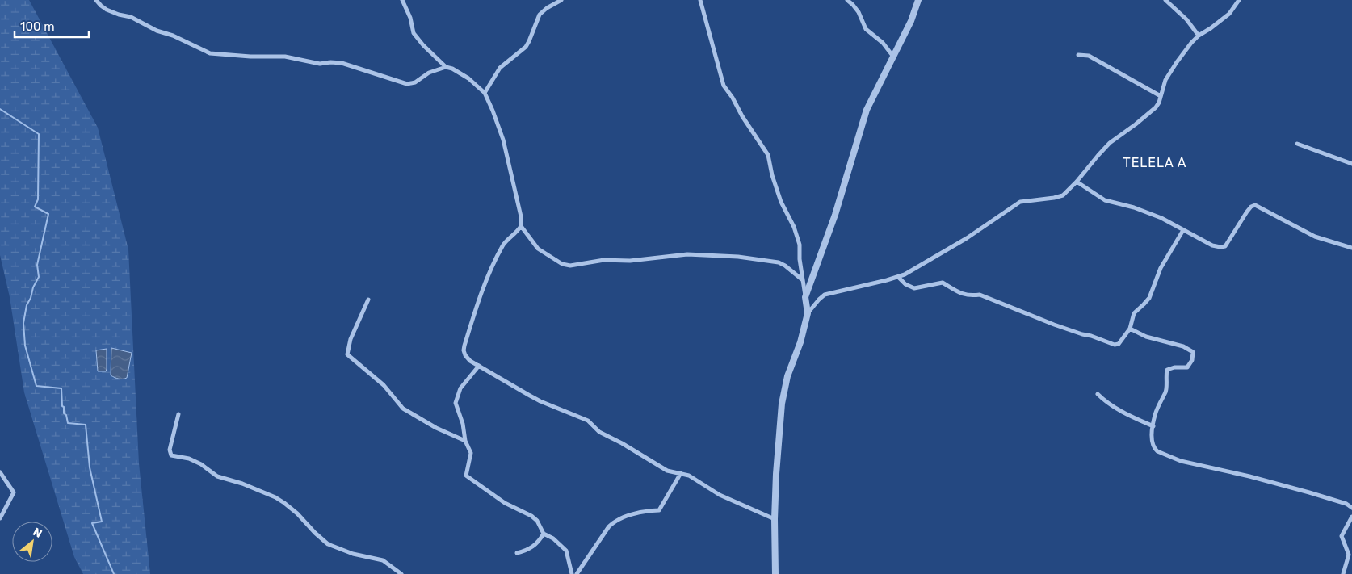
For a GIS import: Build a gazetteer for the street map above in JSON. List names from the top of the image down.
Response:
{
  "districts": ["TELELA A"],
  "scale_bar": "100 m",
  "north": "top right"
}
